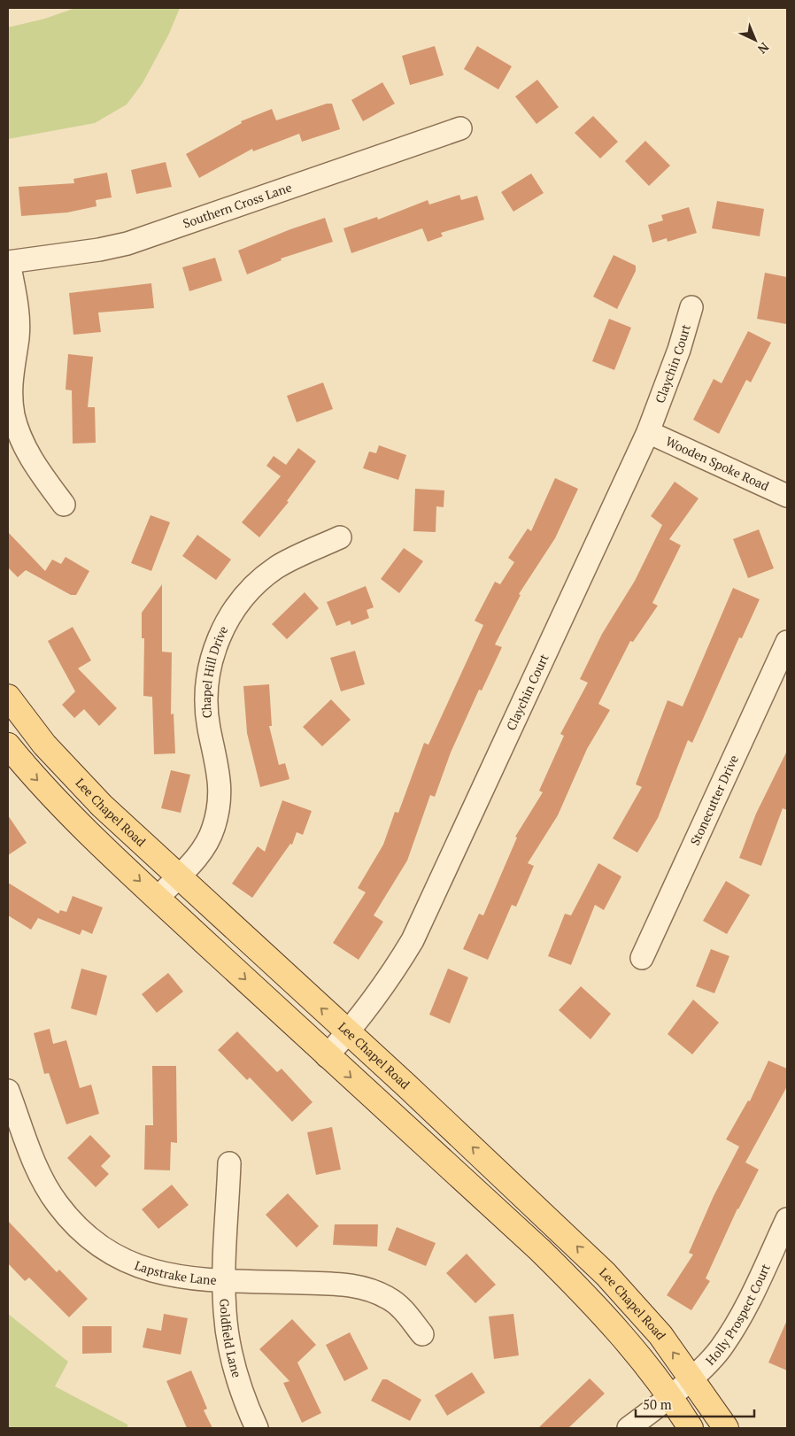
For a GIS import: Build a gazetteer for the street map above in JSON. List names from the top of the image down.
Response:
{
  "streets": {
    "main road": ["Lee Chapel Road"],
    "street": [
      "Southern Cross Lane",
      "Claychin Court",
      "Wooden Spoke Road",
      "Chapel Hill Drive",
      "Stonecutter Drive",
      "Lapstrake Lane",
      "Holly Prospect Court",
      "Goldfield Lane"
    ]
  },
  "crossings": [
    ["Claychin Court", "Wooden Spoke Road"],
    ["Claychin Court", "Lee Chapel Road"],
    ["Chapel Hill Drive", "Lee Chapel Road"],
    ["Lee Chapel Road", "Holly Prospect Court"],
    ["Lapstrake Lane", "Goldfield Lane"]
  ],
  "scale_bar": "50 m",
  "north": "bottom right"
}
